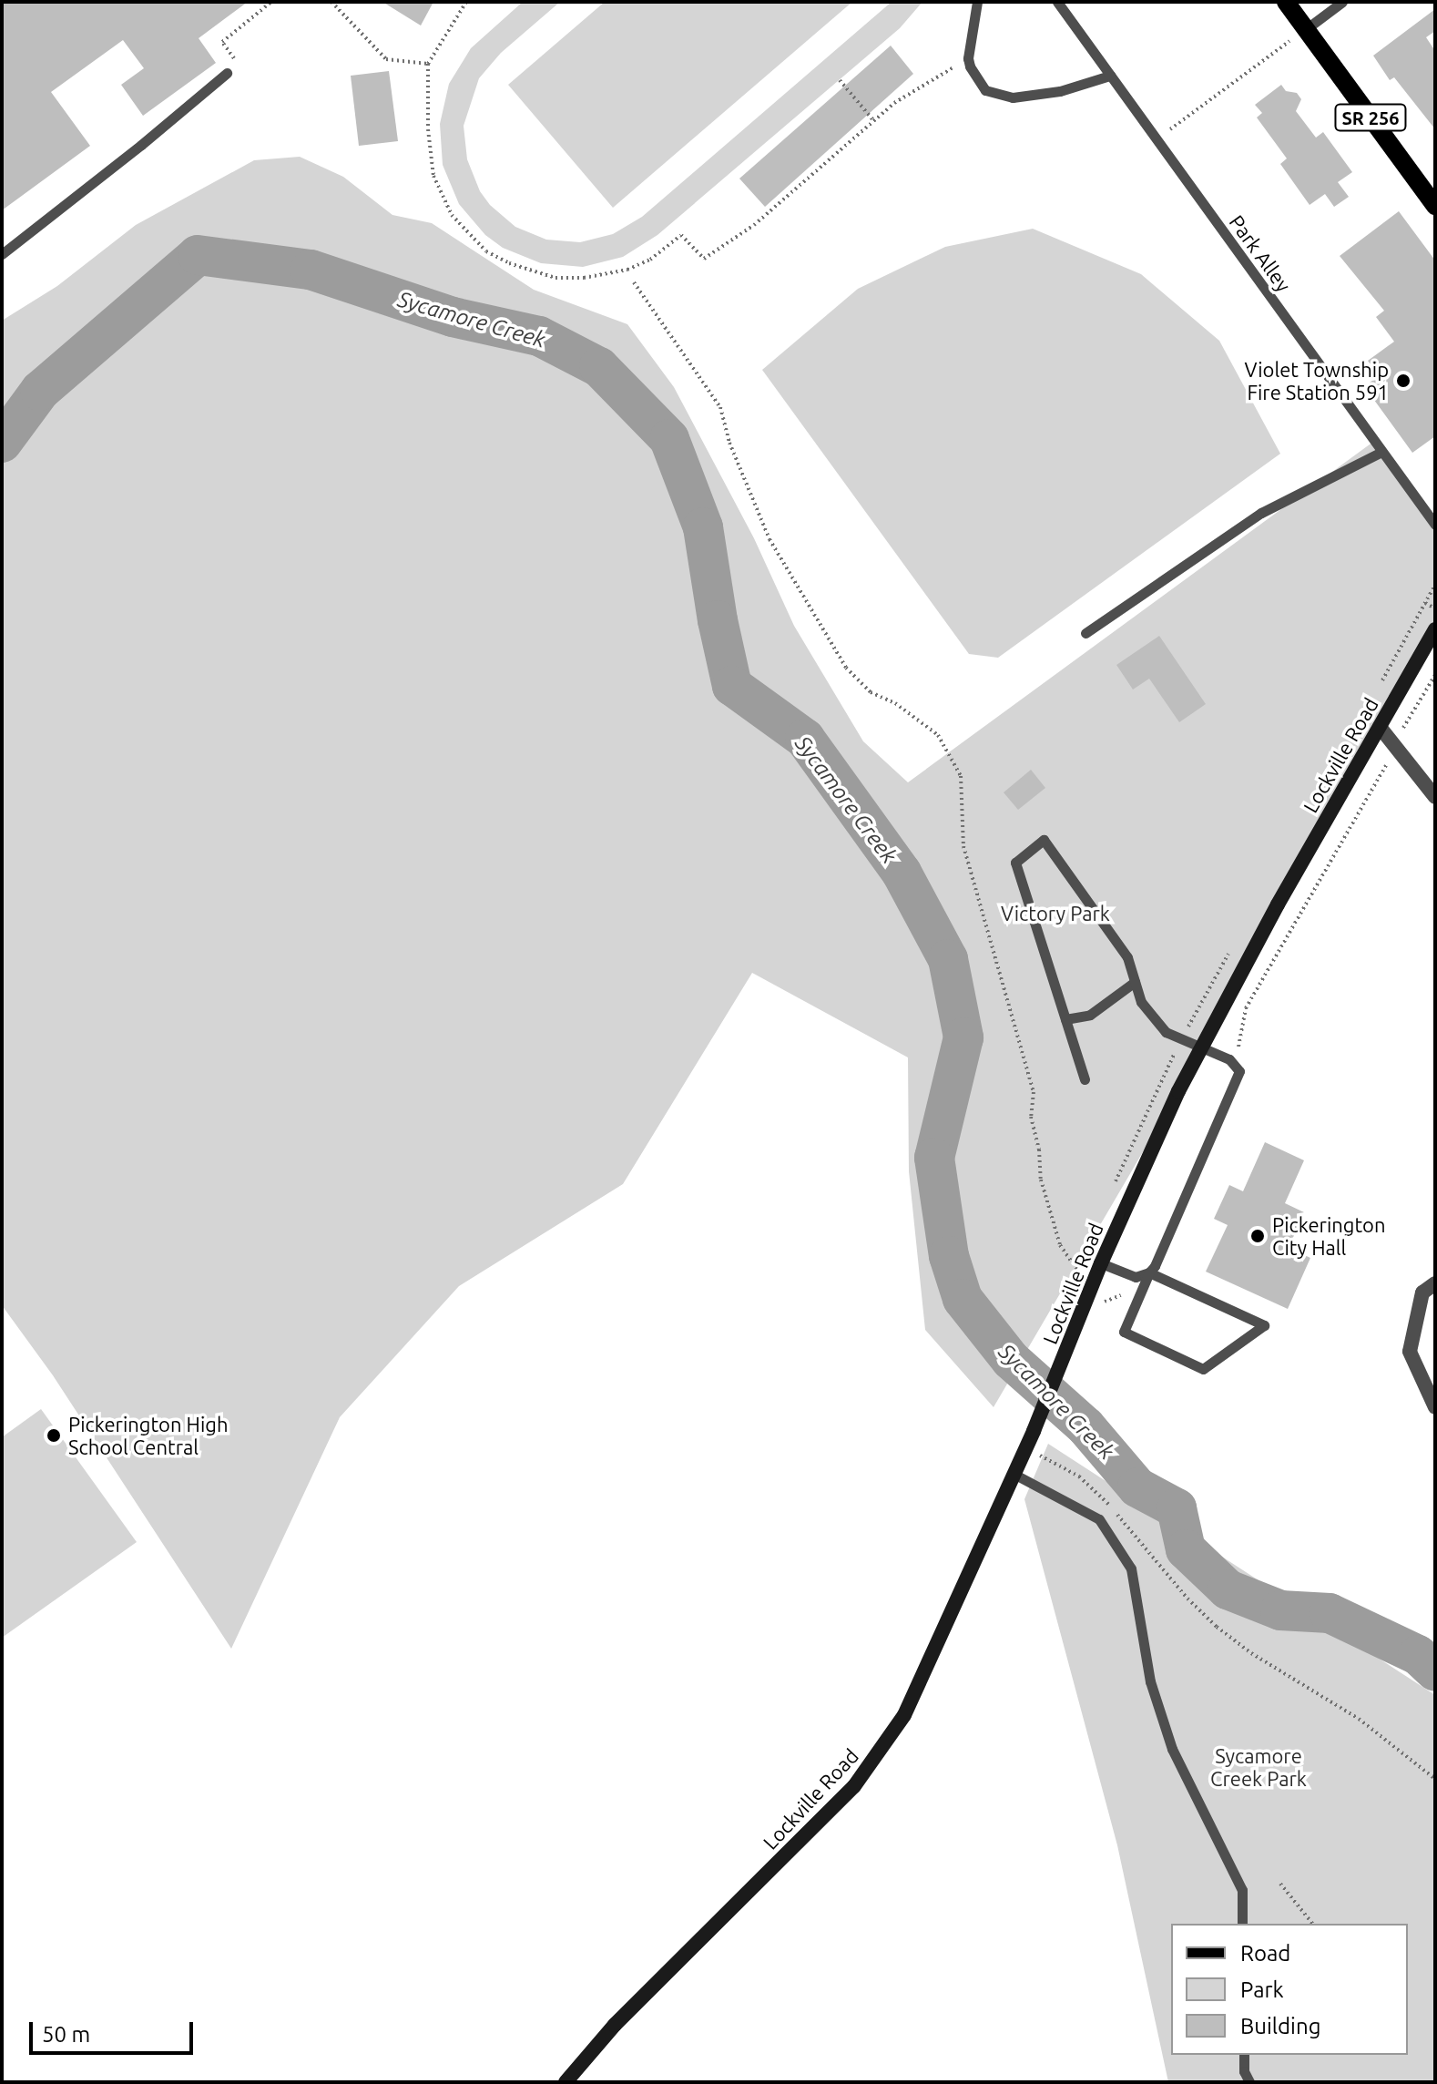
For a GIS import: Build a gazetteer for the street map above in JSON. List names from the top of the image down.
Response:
{
  "streets": {
    "main road": ["SR 256", "Lockville Road"],
    "lane": ["Park Alley"]
  },
  "water": ["Sycamore Creek"],
  "parks": ["Victory Park", "Sycamore Creek Park"],
  "places": ["Violet Township Fire Station 591", "Pickerington City Hall", "Pickerington High School Central"],
  "legend": ["Road", "Park", "Building"],
  "scale_bar": "50 m"
}
